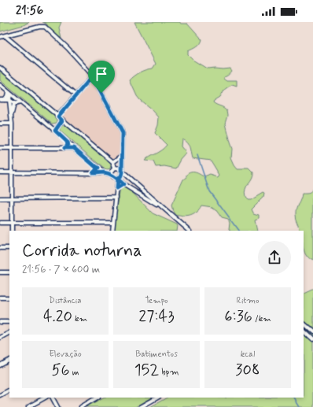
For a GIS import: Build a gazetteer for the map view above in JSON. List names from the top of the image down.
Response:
{
  "page": {
    "status": "21:56",
    "heading": ["Corrida noturna", "21:56 · 7 × 600 m"],
    "stats": [
      ["Distância", "4.20 km"],
      ["Tempo", "27:43"],
      ["Ritmo", "6:36 /km"],
      ["Elevação", "56 m"],
      ["Batimentos", "152 bpm"],
      ["kcal", "308"]
    ]
  }
}
